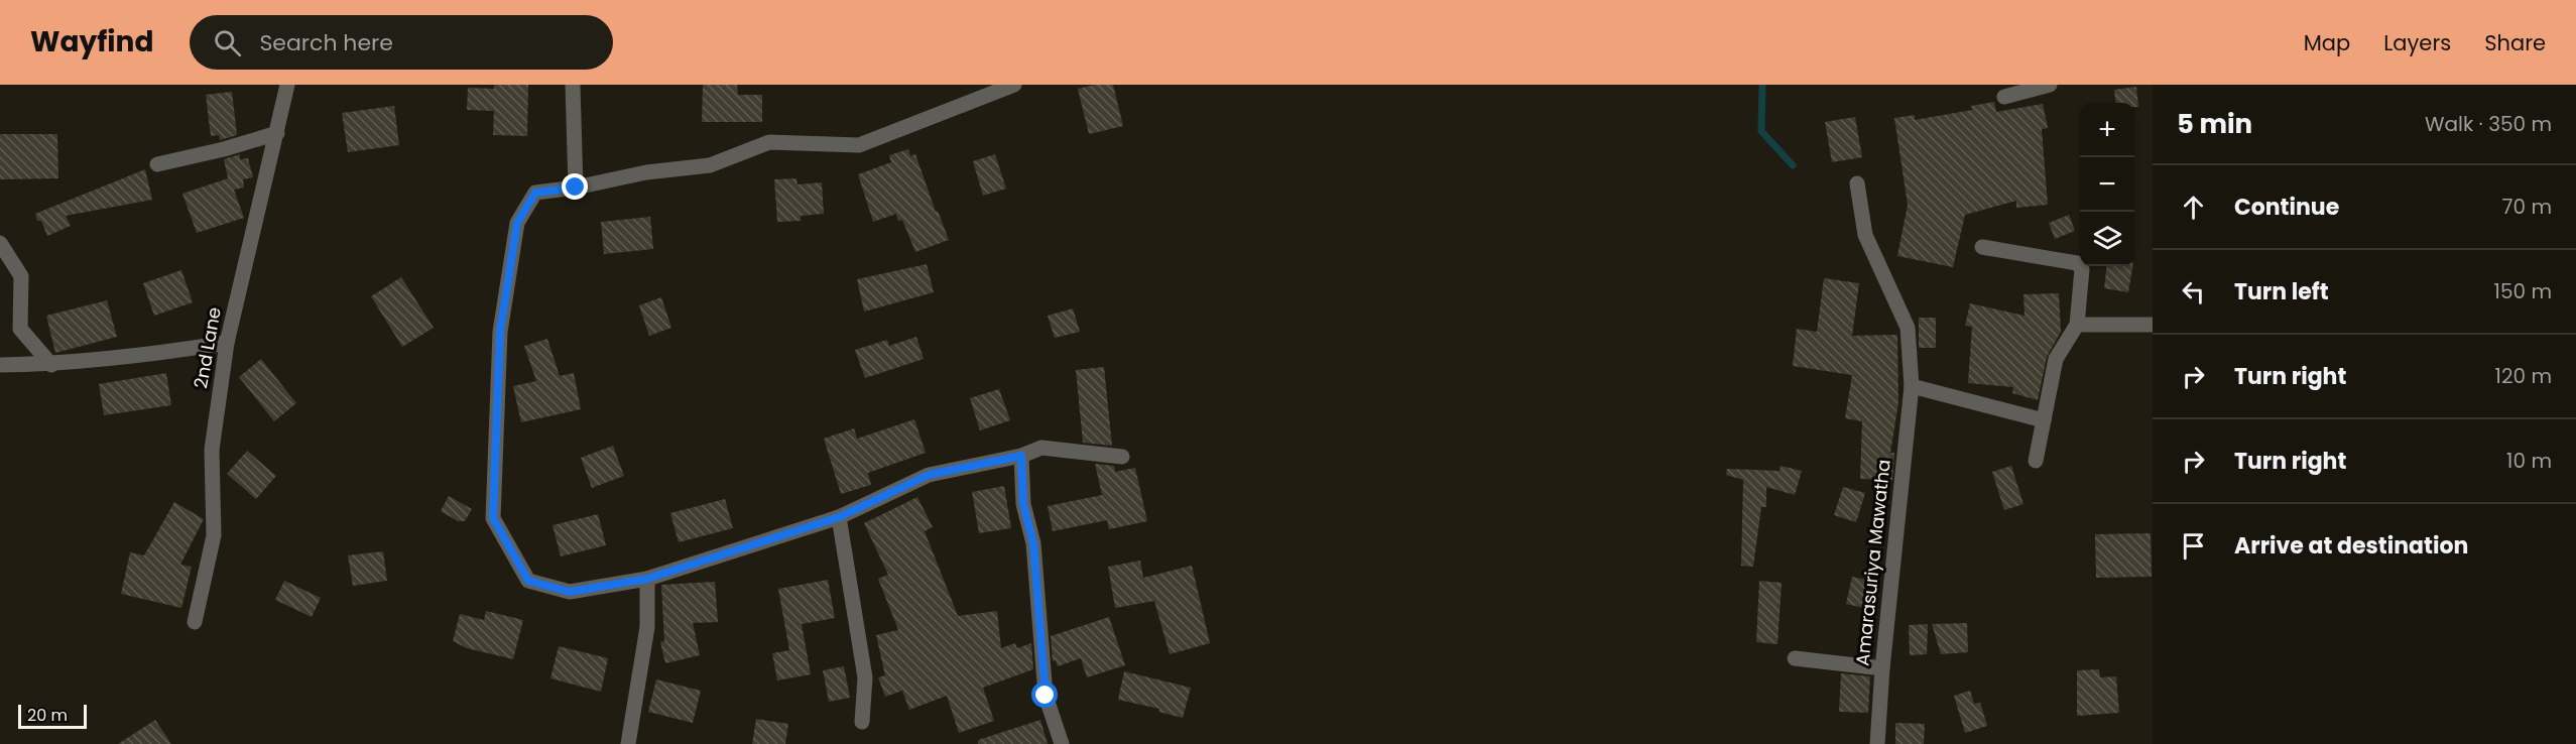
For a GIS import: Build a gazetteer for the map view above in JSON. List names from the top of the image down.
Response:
{
  "streets": {
    "street": ["2nd Lane", "Amarasuriya Mawatha"]
  },
  "scale_bar": "20 m",
  "page": {
    "header": "Wayfind",
    "search": "Search here",
    "nav": ["Map", "Layers", "Share"],
    "heading": ["5 min", "Walk · 350 m"],
    "map_buttons": ["+", "−"],
    "list": [
      ["Continue", "70 m"],
      ["Turn left", "150 m"],
      ["Turn right", "120 m"],
      ["Turn right", "10 m"],
      "Arrive at destination"
    ],
    "scale": "20 m"
  }
}
